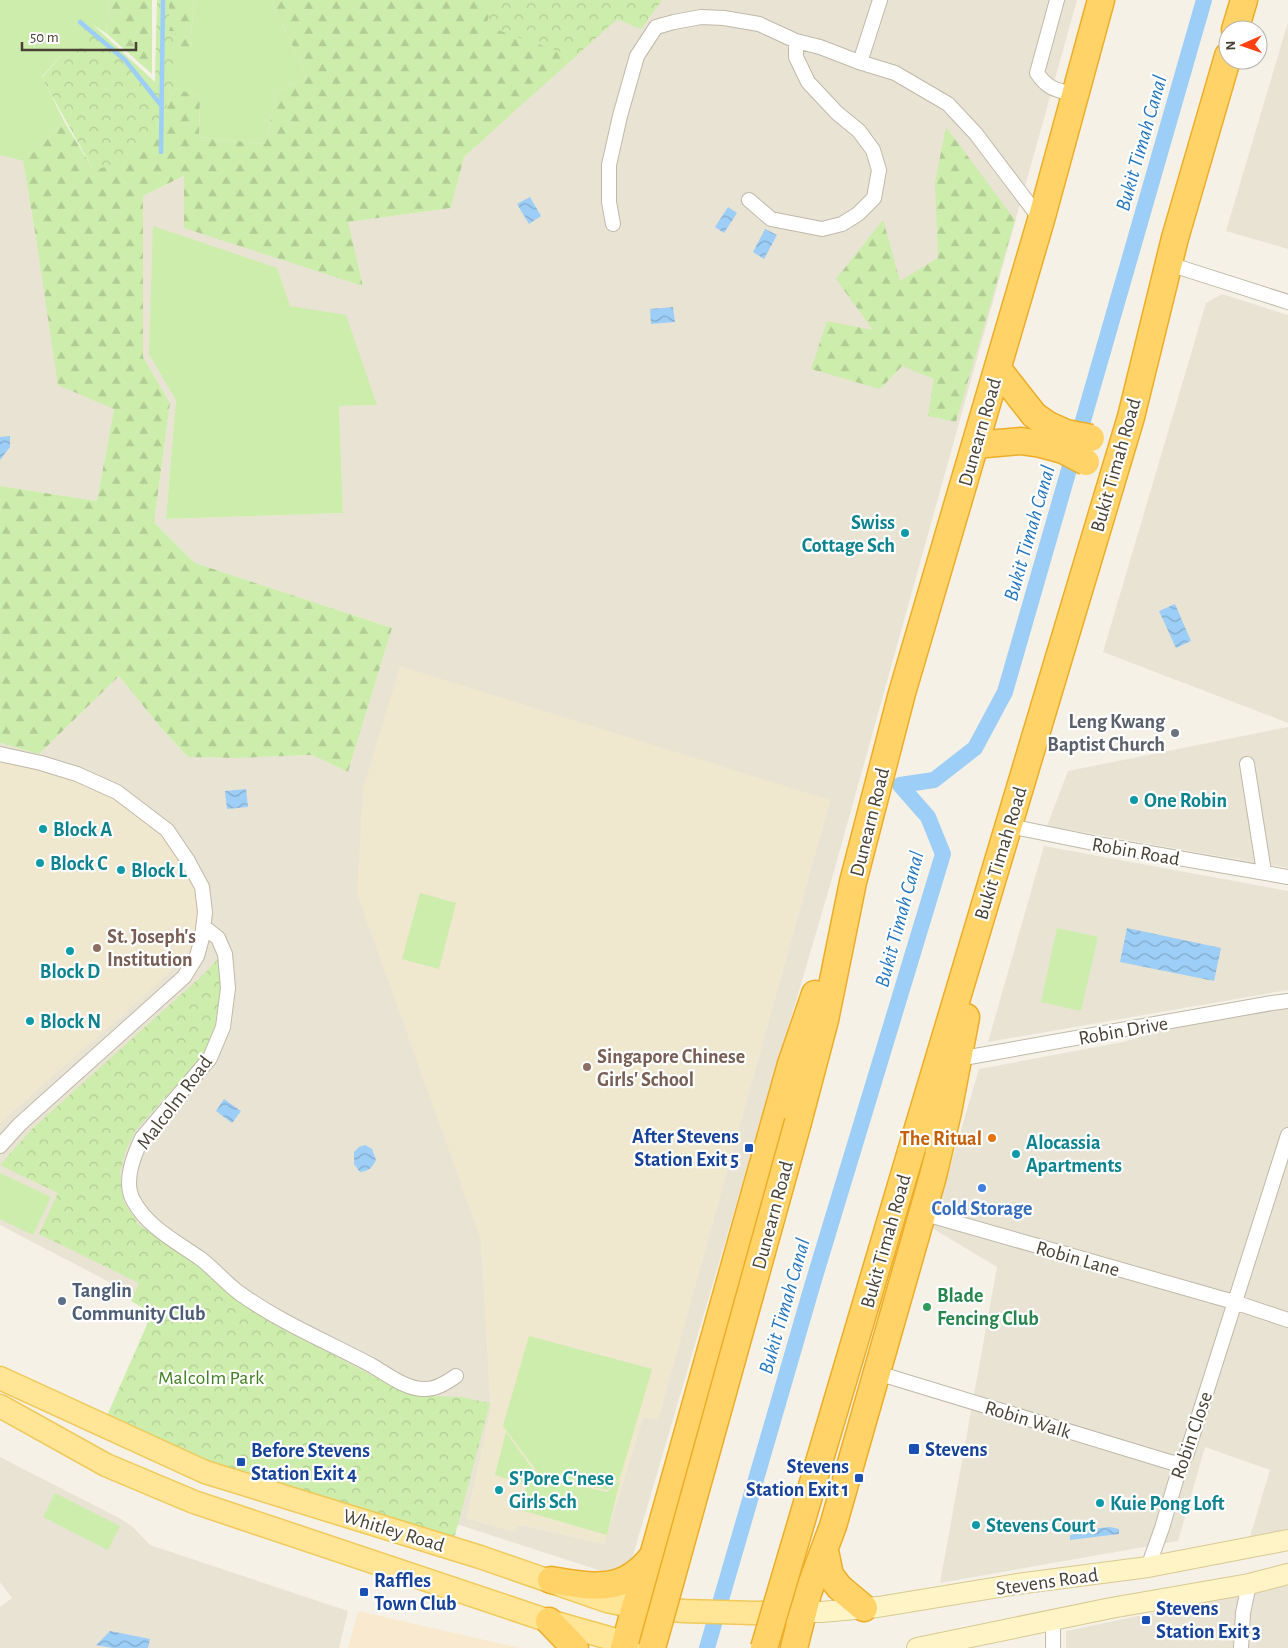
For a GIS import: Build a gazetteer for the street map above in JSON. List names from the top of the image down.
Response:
{
  "streets": {
    "highway": ["Dunearn Road", "Bukit Timah Road"],
    "main road": ["Whitley Road", "Stevens Road"],
    "street": [
      "Robin Road",
      "Robin Drive",
      "Malcolm Road",
      "Robin Lane",
      "Robin Walk",
      "Robin Close"
    ]
  },
  "crossings": [
    ["Bukit Timah Road", "Robin Road"],
    ["Robin Lane", "Robin Close"],
    ["Robin Walk", "Robin Close"],
    ["Robin Close", "Stevens Road"],
    ["Whitley Road", "Stevens Road"]
  ],
  "water": ["Bukit Timah Canal"],
  "parks": ["Malcolm Park"],
  "places": {
    "other": [
      "Swiss Cottage Sch",
      "Leng Kwang Baptist Church",
      "One Robin",
      "Block A",
      "Block C",
      "Block L",
      "St. Joseph's Institution",
      "Block D",
      "Block N",
      "Singapore Chinese Girls' School",
      "The Ritual",
      "Alocassia Apartments",
      "Cold Storage",
      "Tanglin Community Club",
      "Blade Fencing Club",
      "S'Pore C'nese Girls Sch",
      "Kuie Pong Loft",
      "Stevens Court"
    ],
    "transit": [
      "After Stevens Station Exit 5",
      "Stevens",
      "Before Stevens Station Exit 4",
      "Stevens Station Exit 1",
      "Raffles Town Club",
      "Stevens Station Exit 3"
    ]
  },
  "scale_bar": "50 m",
  "north": "left"
}
